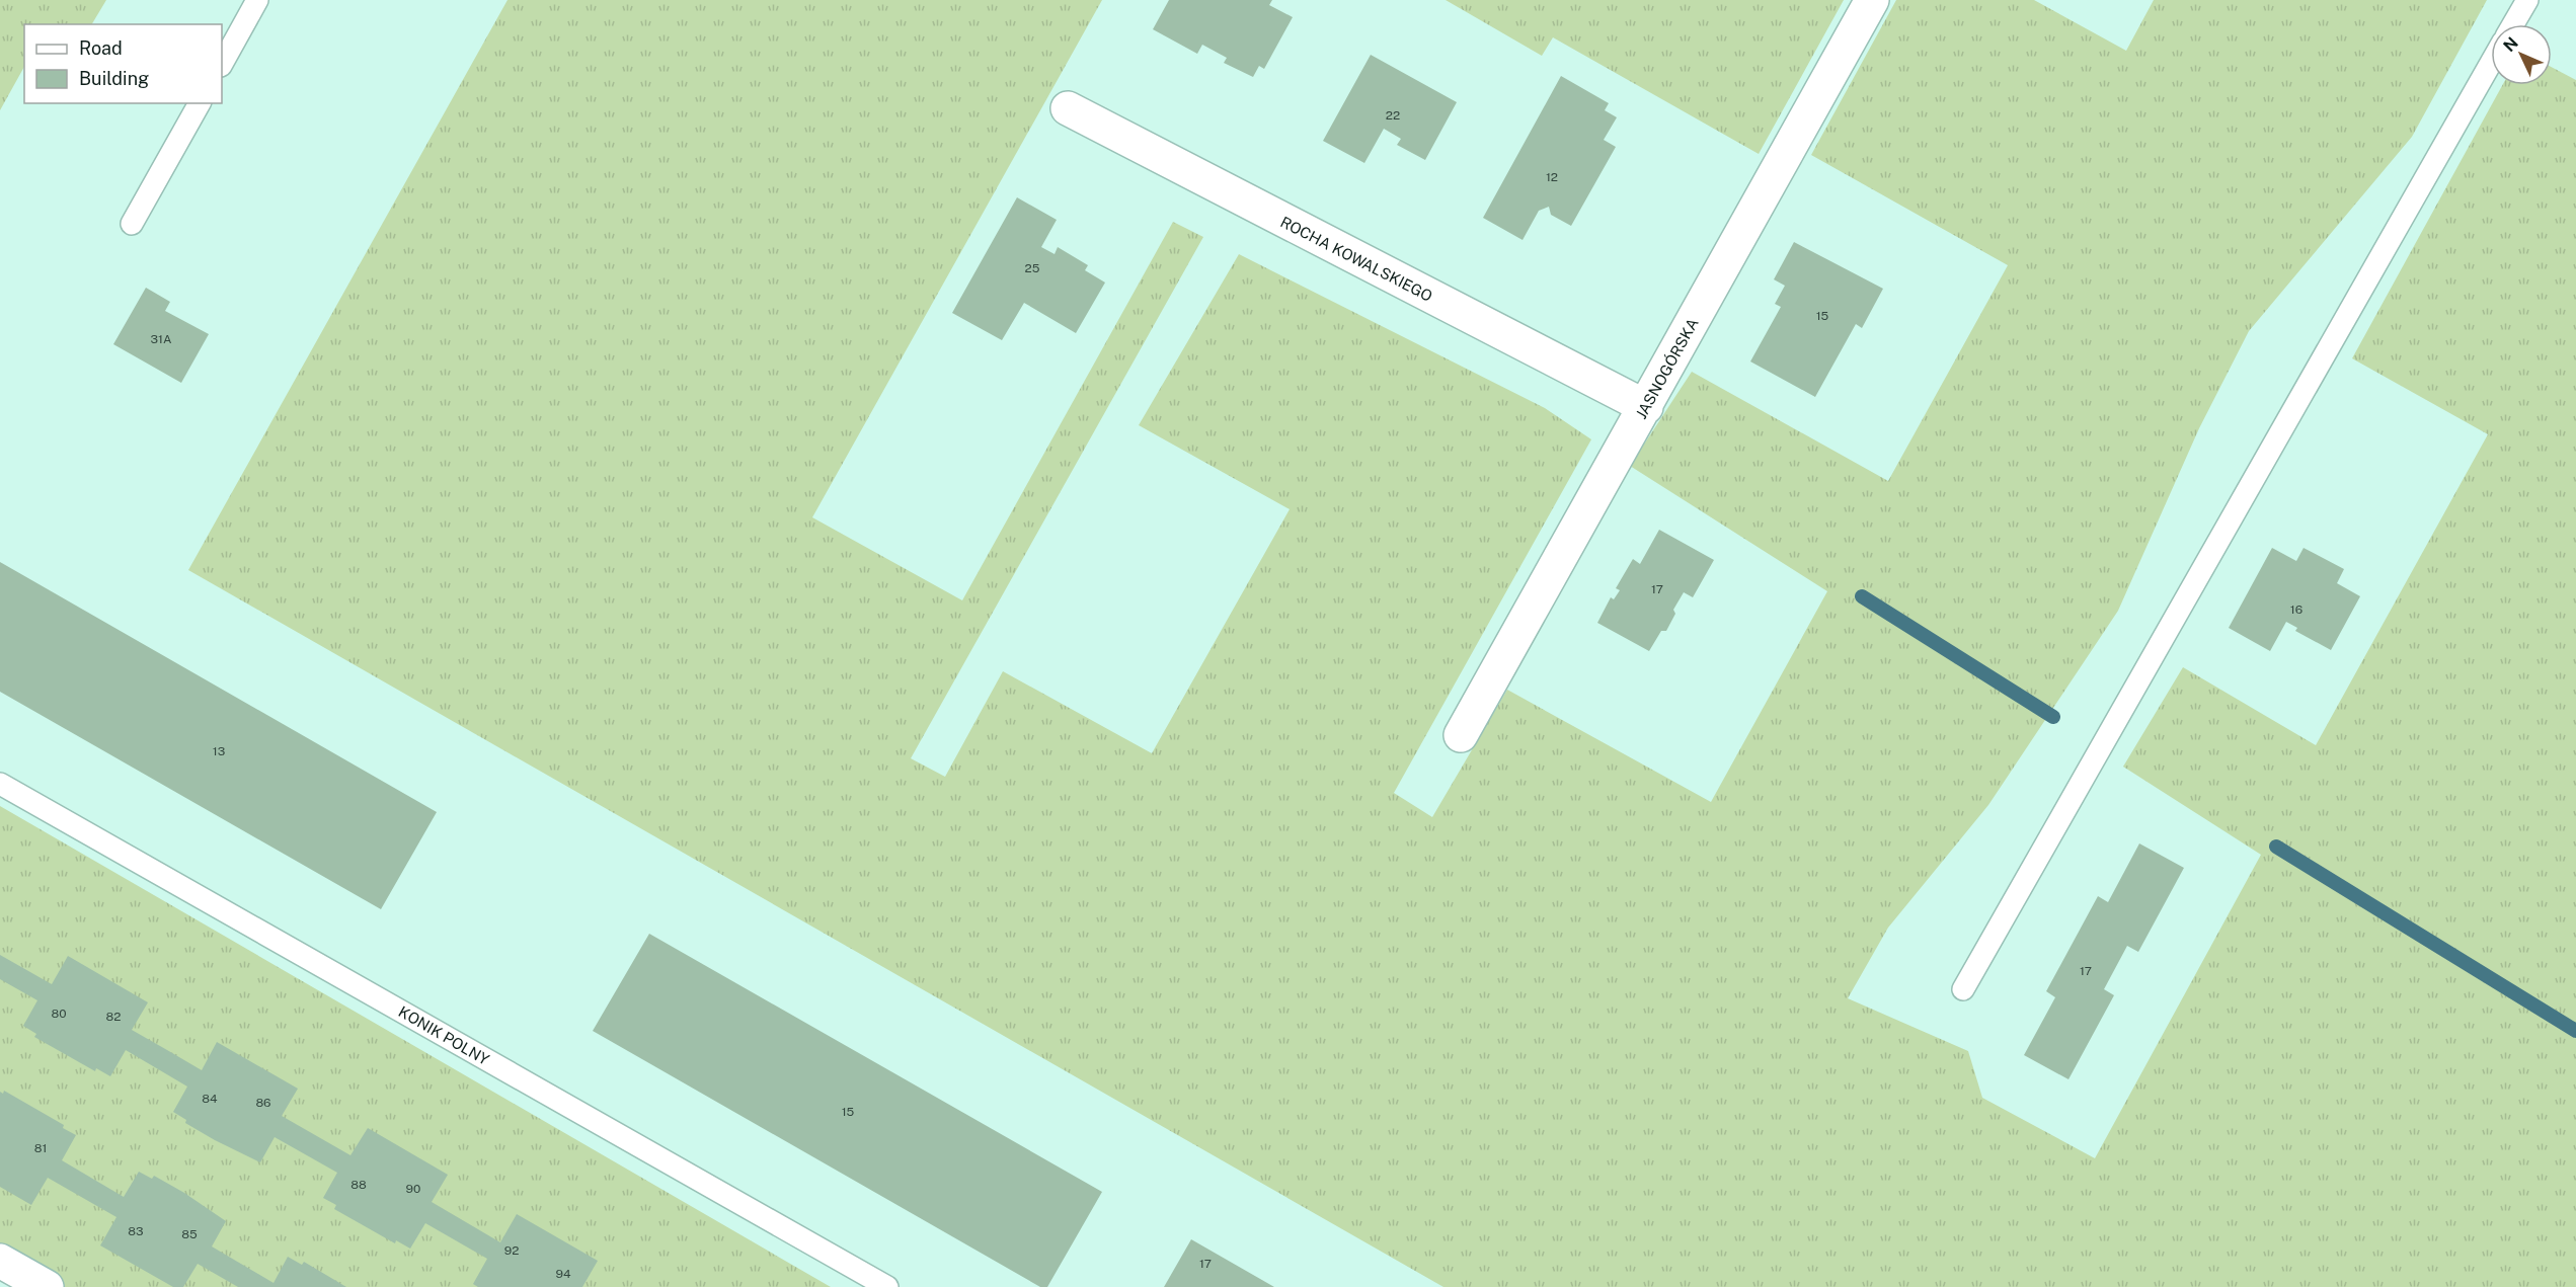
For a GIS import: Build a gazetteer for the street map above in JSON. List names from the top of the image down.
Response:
{
  "streets": {
    "street": ["ROCHA KOWALSKIEGO", "JASNOGÓRSKA"],
    "lane": ["KONIK POLNY"]
  },
  "crossings": [
    ["ROCHA KOWALSKIEGO", "JASNOGÓRSKA"]
  ],
  "house_numbers": [
    "22",
    "12",
    "25",
    "15",
    "31A",
    "17",
    "16",
    "13",
    "17",
    "80",
    "82",
    "84",
    "86",
    "15",
    "81",
    "88",
    "90",
    "83",
    "85",
    "92",
    "17",
    "94"
  ],
  "legend": ["Road", "Building"],
  "north": "top left"
}
